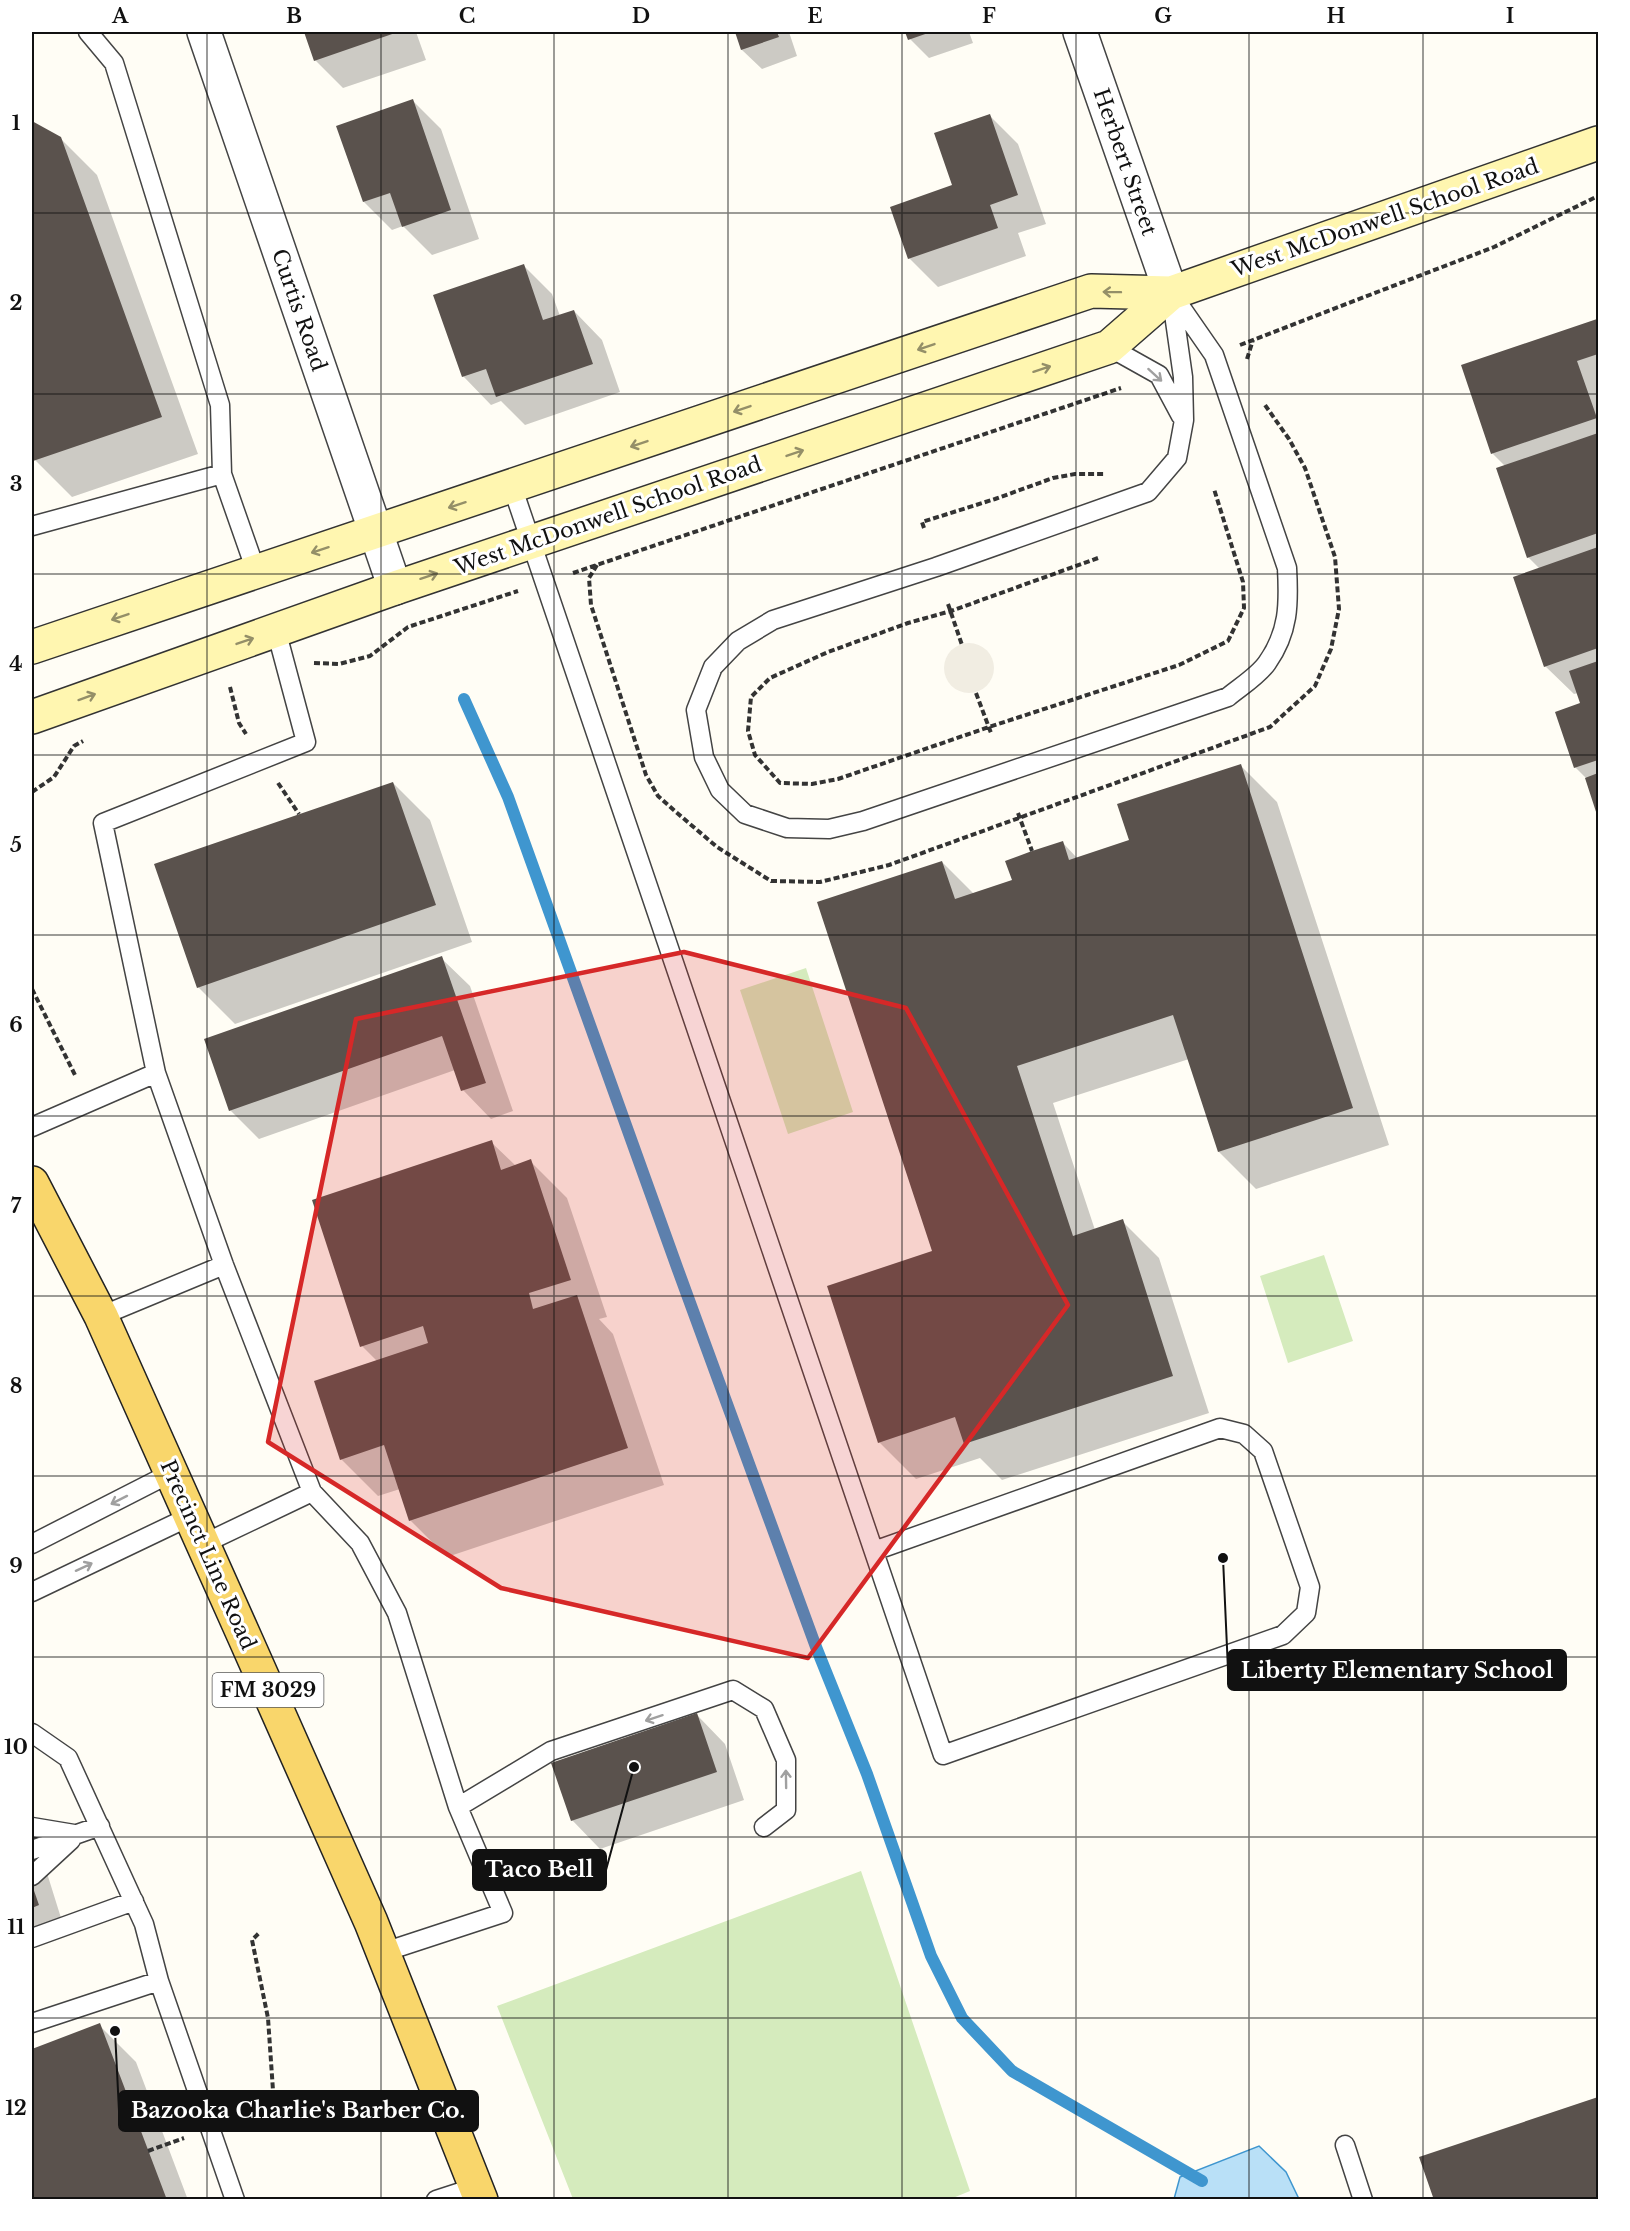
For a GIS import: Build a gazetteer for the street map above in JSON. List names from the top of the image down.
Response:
{
  "streets": {
    "main road": ["West McDonwell School Road", "Precinct Line Road", "FM 3029"],
    "street": ["Herbert Street", "Curtis Road"]
  },
  "crossings": [
    ["Herbert Street", "West McDonwell School Road"],
    ["West McDonwell School Road", "Curtis Road"]
  ],
  "places": ["Liberty Elementary School", "Taco Bell", "Bazooka Charlie's Barber Co."],
  "grid": {
    "columns": [
      "A",
      "B",
      "C",
      "D",
      "E",
      "F",
      "G",
      "H",
      "I"
    ],
    "rows": [
      "1",
      "2",
      "3",
      "4",
      "5",
      "6",
      "7",
      "8",
      "9",
      "10",
      "11",
      "12"
    ]
  }
}
